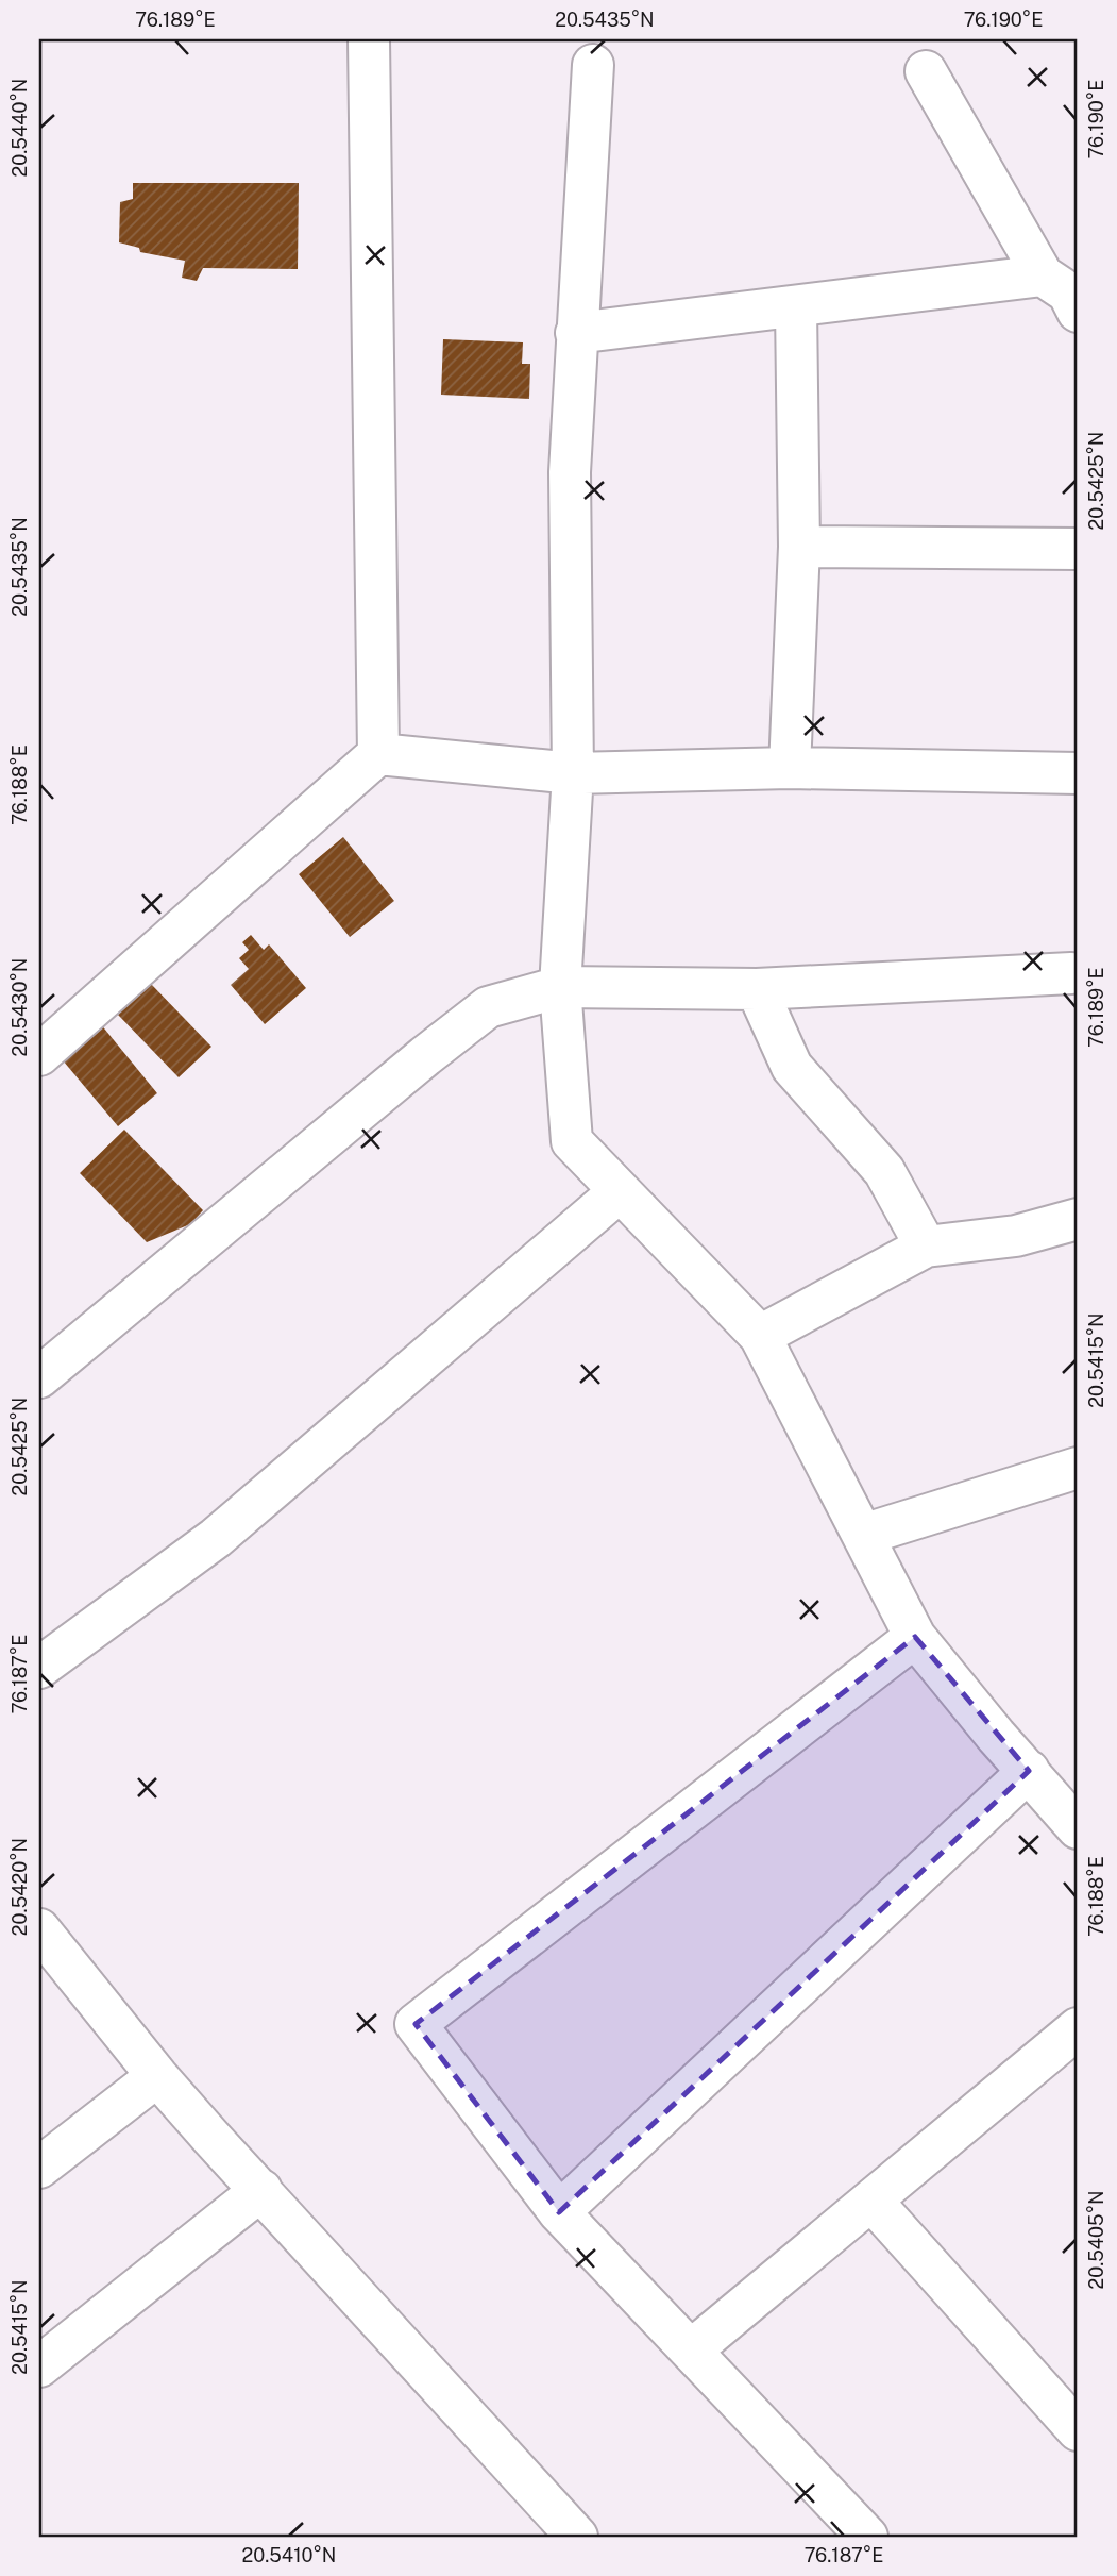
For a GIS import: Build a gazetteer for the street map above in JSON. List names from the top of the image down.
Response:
{
  "coordinates": [
    "76.189°E",
    "20.5435°N",
    "76.190°E",
    "20.5440°N",
    "20.5425°N",
    "76.188°E",
    "20.5430°N",
    "20.5415°N",
    "76.187°E",
    "20.5420°N",
    "20.5405°N",
    "20.5410°N"
  ]
}
